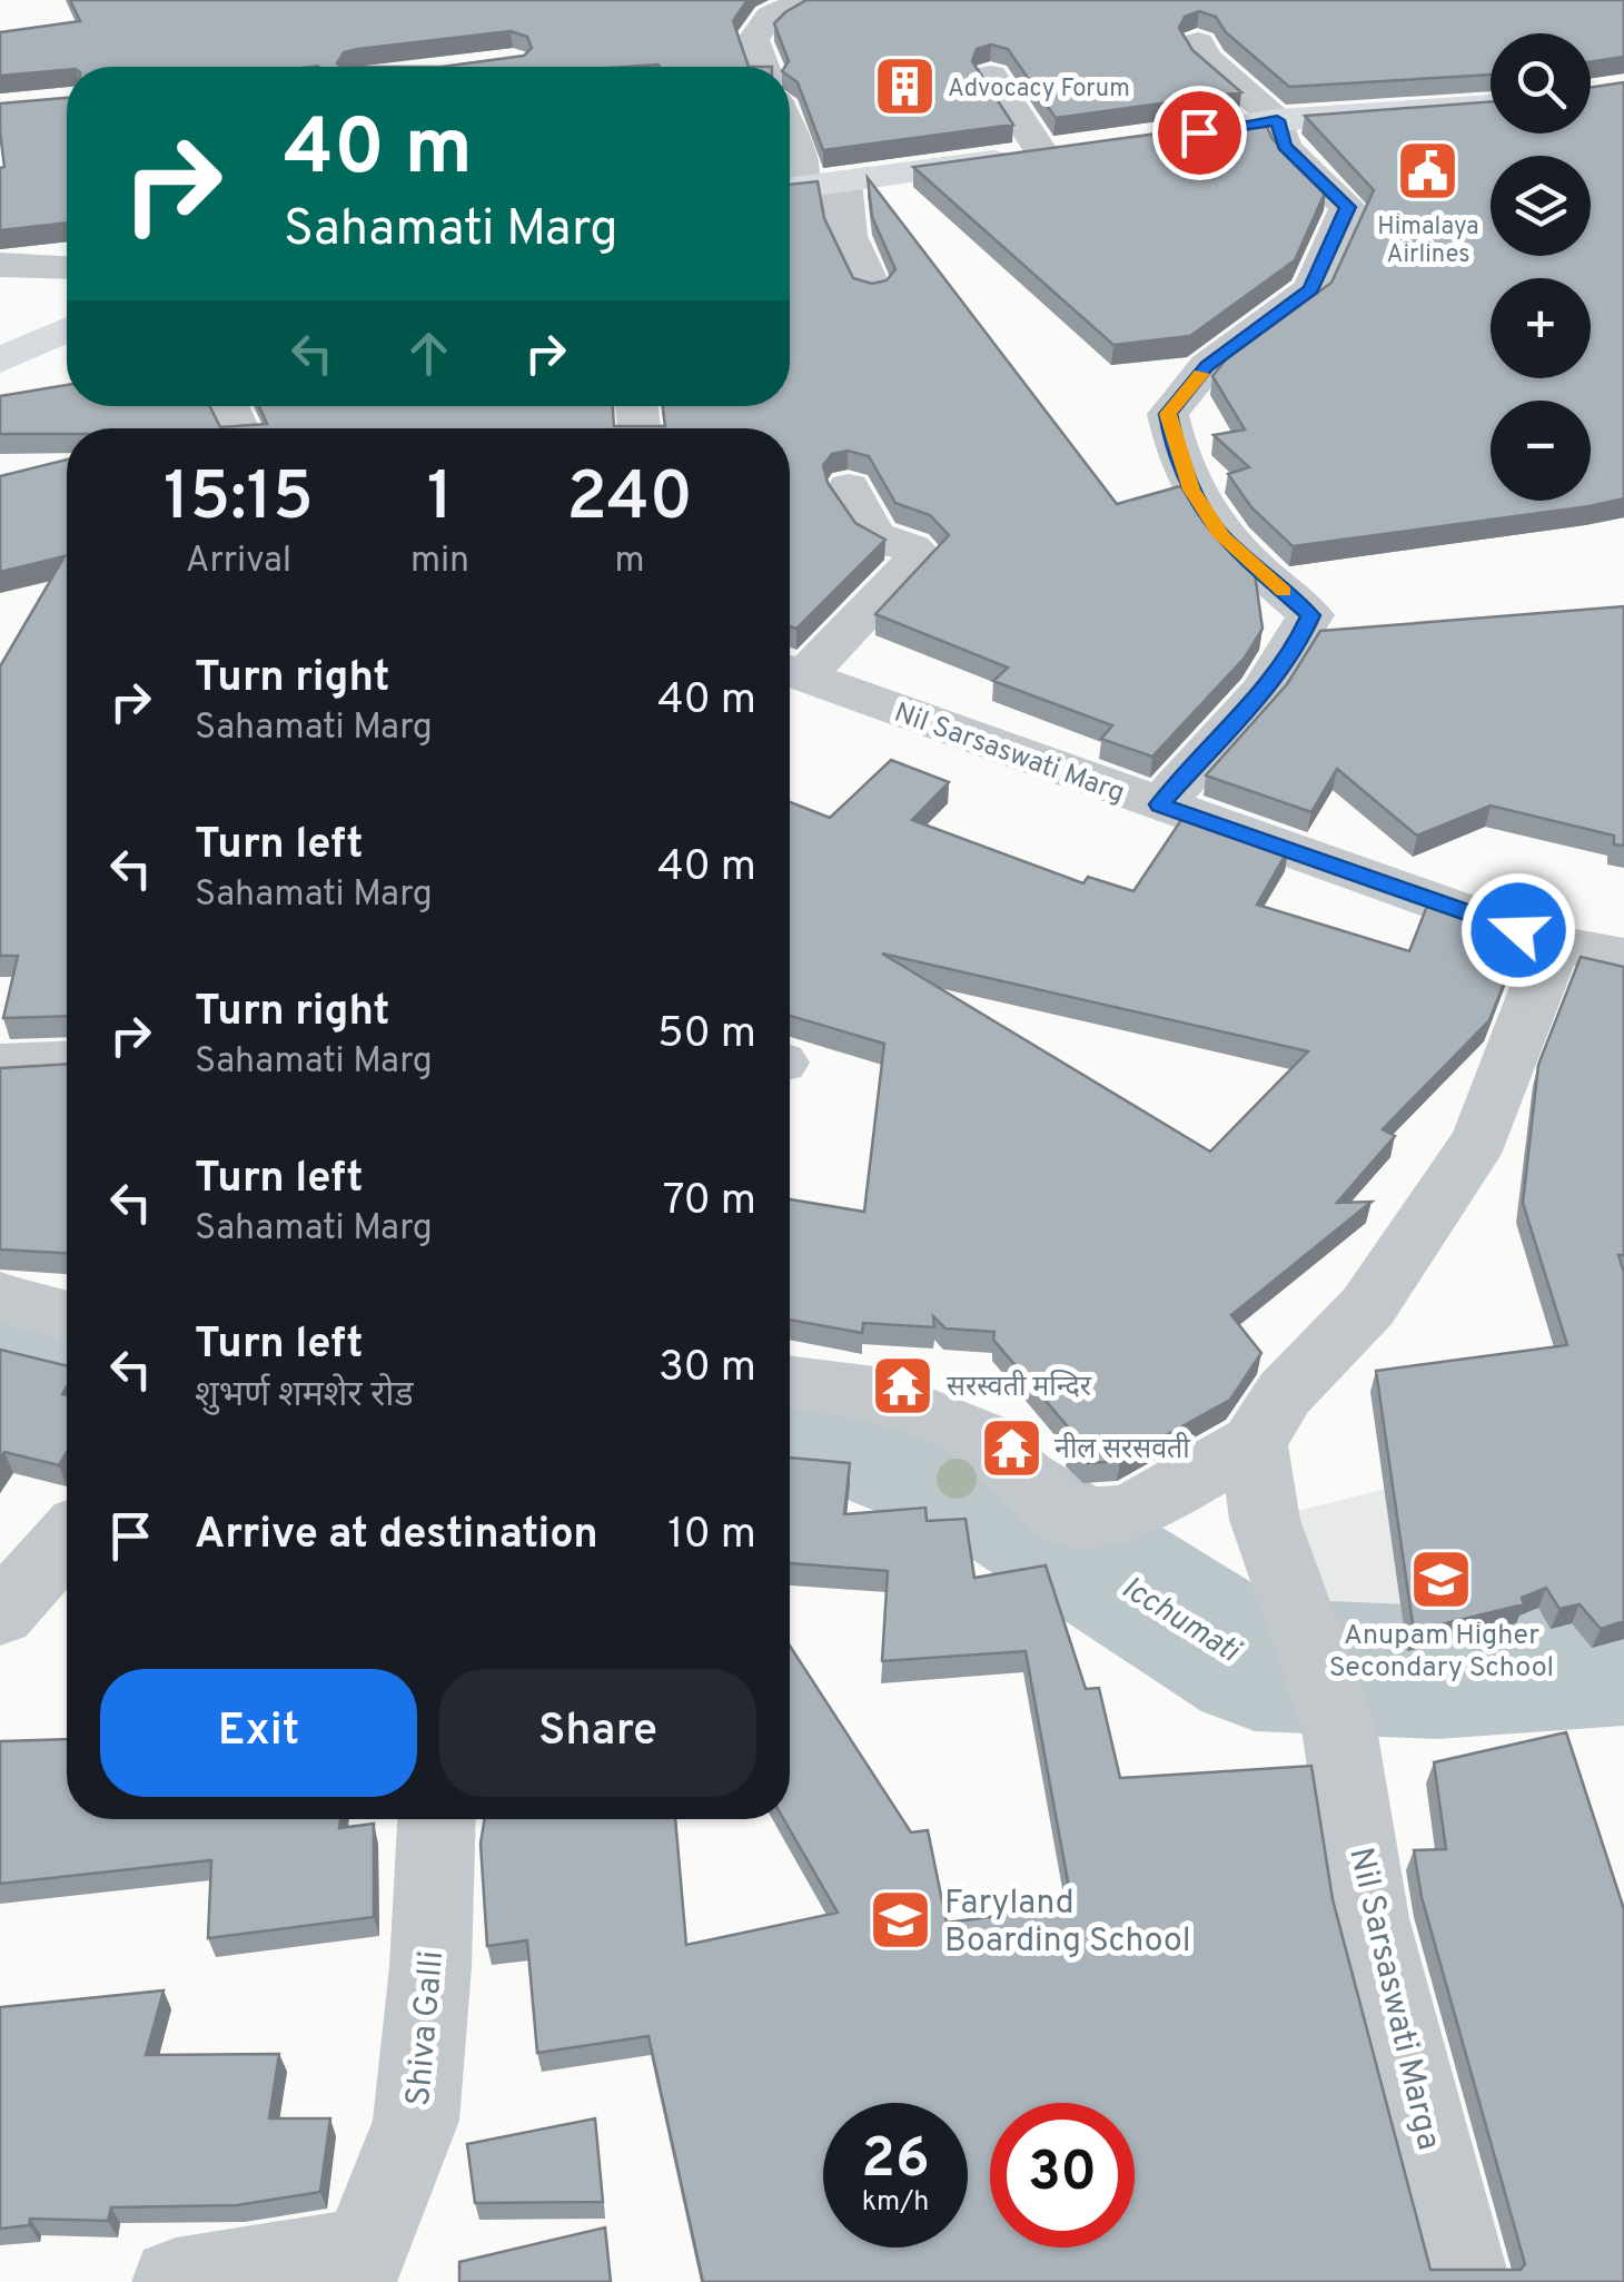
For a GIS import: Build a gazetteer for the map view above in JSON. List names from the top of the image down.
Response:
{
  "streets": {
    "street": ["Nil Sarsaswati Marg", "Nil Sarsaswati Marga", "Shiva Galli"]
  },
  "water": ["Icchumati"],
  "places": {
    "building": ["Advocacy Forum"],
    "public building": ["Himalaya Airlines"],
    "temple": ["सरस्वती मन्दिर", "नील सरसवती"],
    "school or university": ["Anupam Higher Secondary School", "Faryland Boarding School"]
  },
  "page": {
    "map_buttons": ["+", "−"],
    "turn": ["40 m", "Sahamati Marg"],
    "eta": [
      "15:15",
      "Arrival",
      "1",
      "min",
      "240",
      "m"
    ],
    "list": [
      {
        "name": "Turn right",
        "note": "Sahamati Marg",
        "value": "40 m"
      },
      {
        "name": "Turn left",
        "note": "Sahamati Marg",
        "value": "40 m"
      },
      {
        "name": "Turn right",
        "note": "Sahamati Marg",
        "value": "50 m"
      },
      {
        "name": "Turn left",
        "note": "Sahamati Marg",
        "value": "70 m"
      },
      {
        "name": "Turn left",
        "note": "शुभर्ण शमशेर रोड",
        "value": "30 m"
      },
      {
        "name": "Arrive at destination",
        "value": "10 m"
      }
    ],
    "buttons": ["Exit", "Share"],
    "speed": "26 km/h",
    "limit": "30"
  }
}
